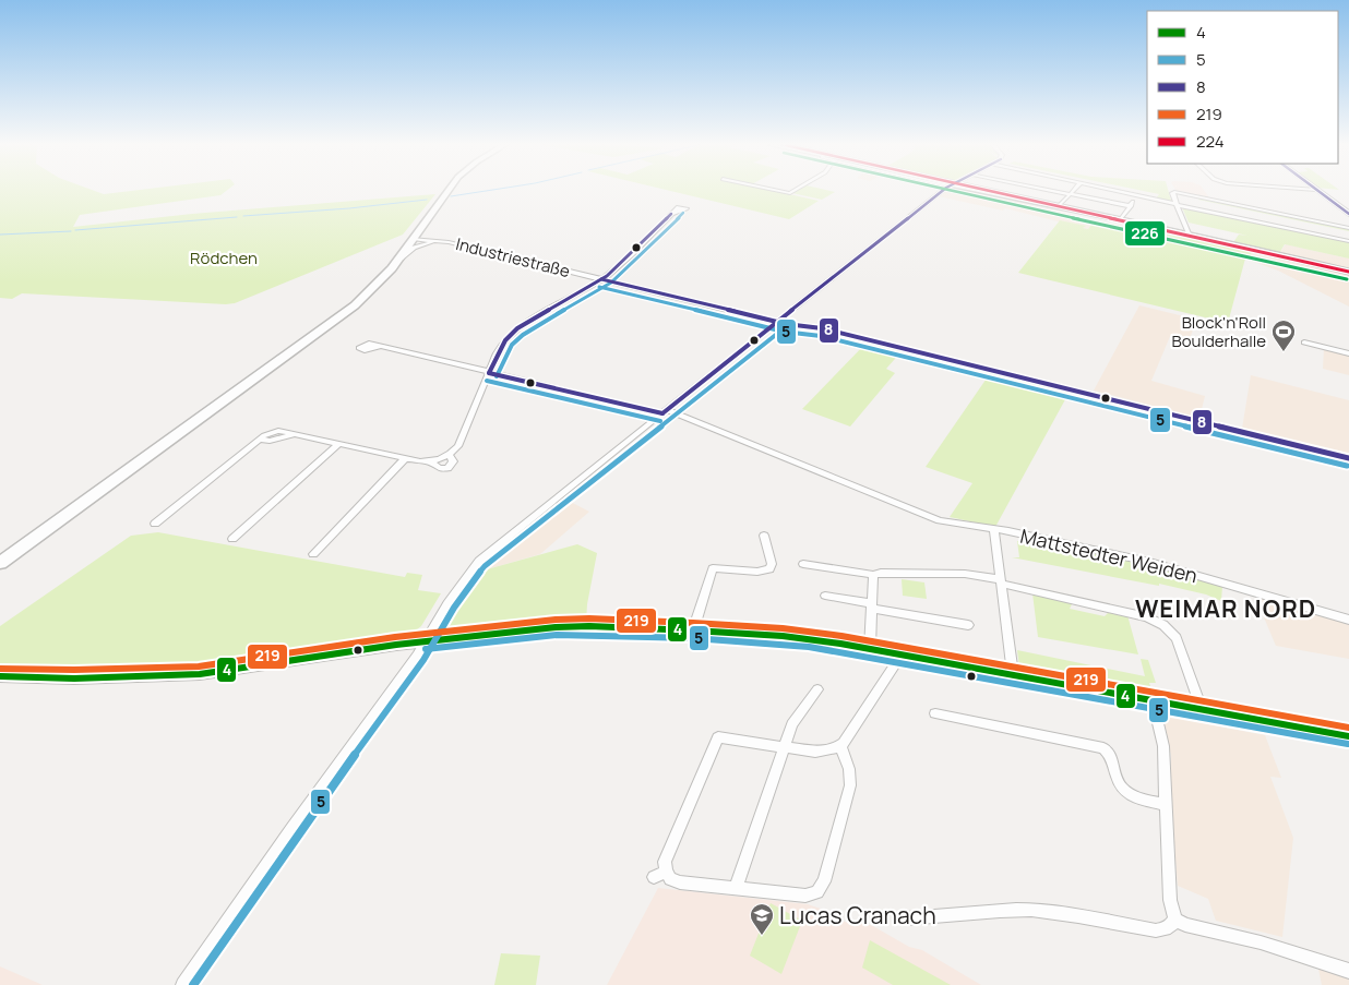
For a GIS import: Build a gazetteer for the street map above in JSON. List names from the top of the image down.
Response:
{
  "streets": {
    "street": ["Industriestraße", "Mattstedter Weiden"]
  },
  "districts": ["WEIMAR NORD"],
  "parks": ["Rödchen"],
  "places": {
    "sports": ["Block'n'Roll Boulderhalle"],
    "school or university": ["Lucas Cranach"]
  },
  "lines": [
    "transit line 8",
    "transit line 224",
    "transit line 226",
    "transit line 5",
    "transit line 219",
    "transit line 4"
  ],
  "legend": [
    "4",
    "5",
    "8",
    "219",
    "224"
  ]
}
